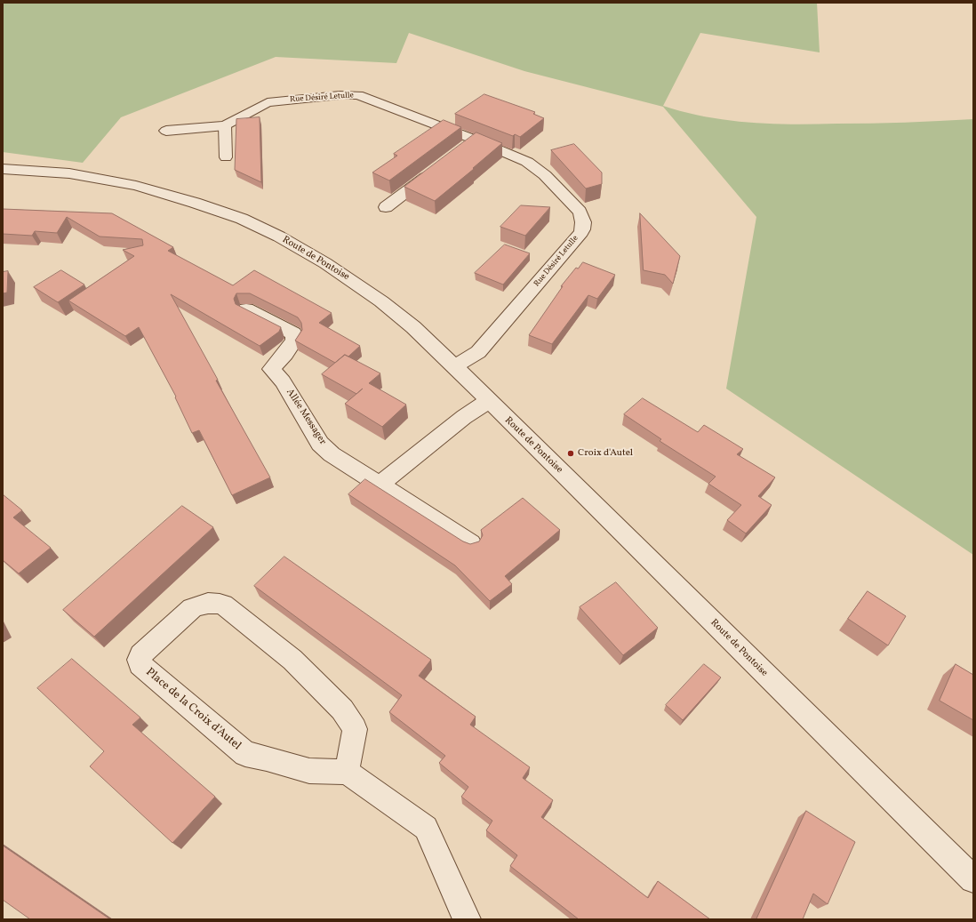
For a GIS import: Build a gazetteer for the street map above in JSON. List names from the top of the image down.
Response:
{
  "streets": {
    "street": [
      "Rue Désiré Letulle",
      "Route de Pontoise",
      "Allée Messager",
      "Place de la Croix d'Autel"
    ]
  },
  "crossings": [
    ["Rue Désiré Letulle", "Route de Pontoise"]
  ],
  "places": ["Croix d'Autel"]
}
